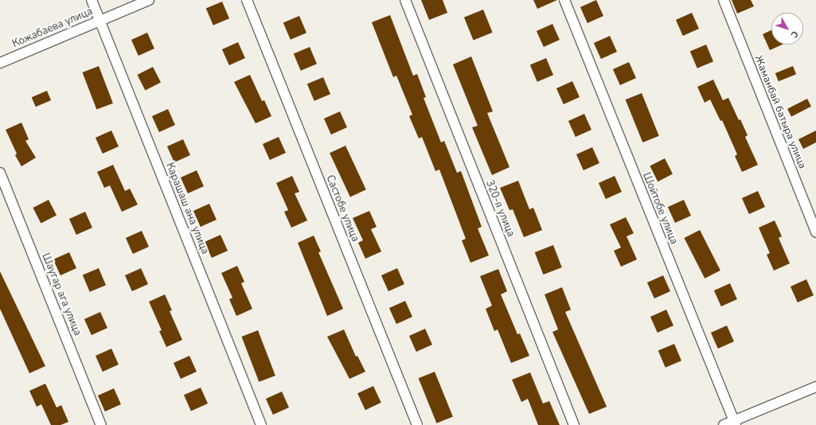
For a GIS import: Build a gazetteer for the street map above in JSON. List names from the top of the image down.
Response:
{
  "streets": {
    "street": [
      "Кожабаева улица",
      "Жаманбай батыра улица",
      "Карашаш ана улица",
      "Састобе улица",
      "320-я улица",
      "Шойтобе улица",
      "Шаугар ага улица"
    ]
  },
  "crossings": [
    ["Кожабаева улица", "Карашаш ана улица"]
  ],
  "north": "bottom right"
}
